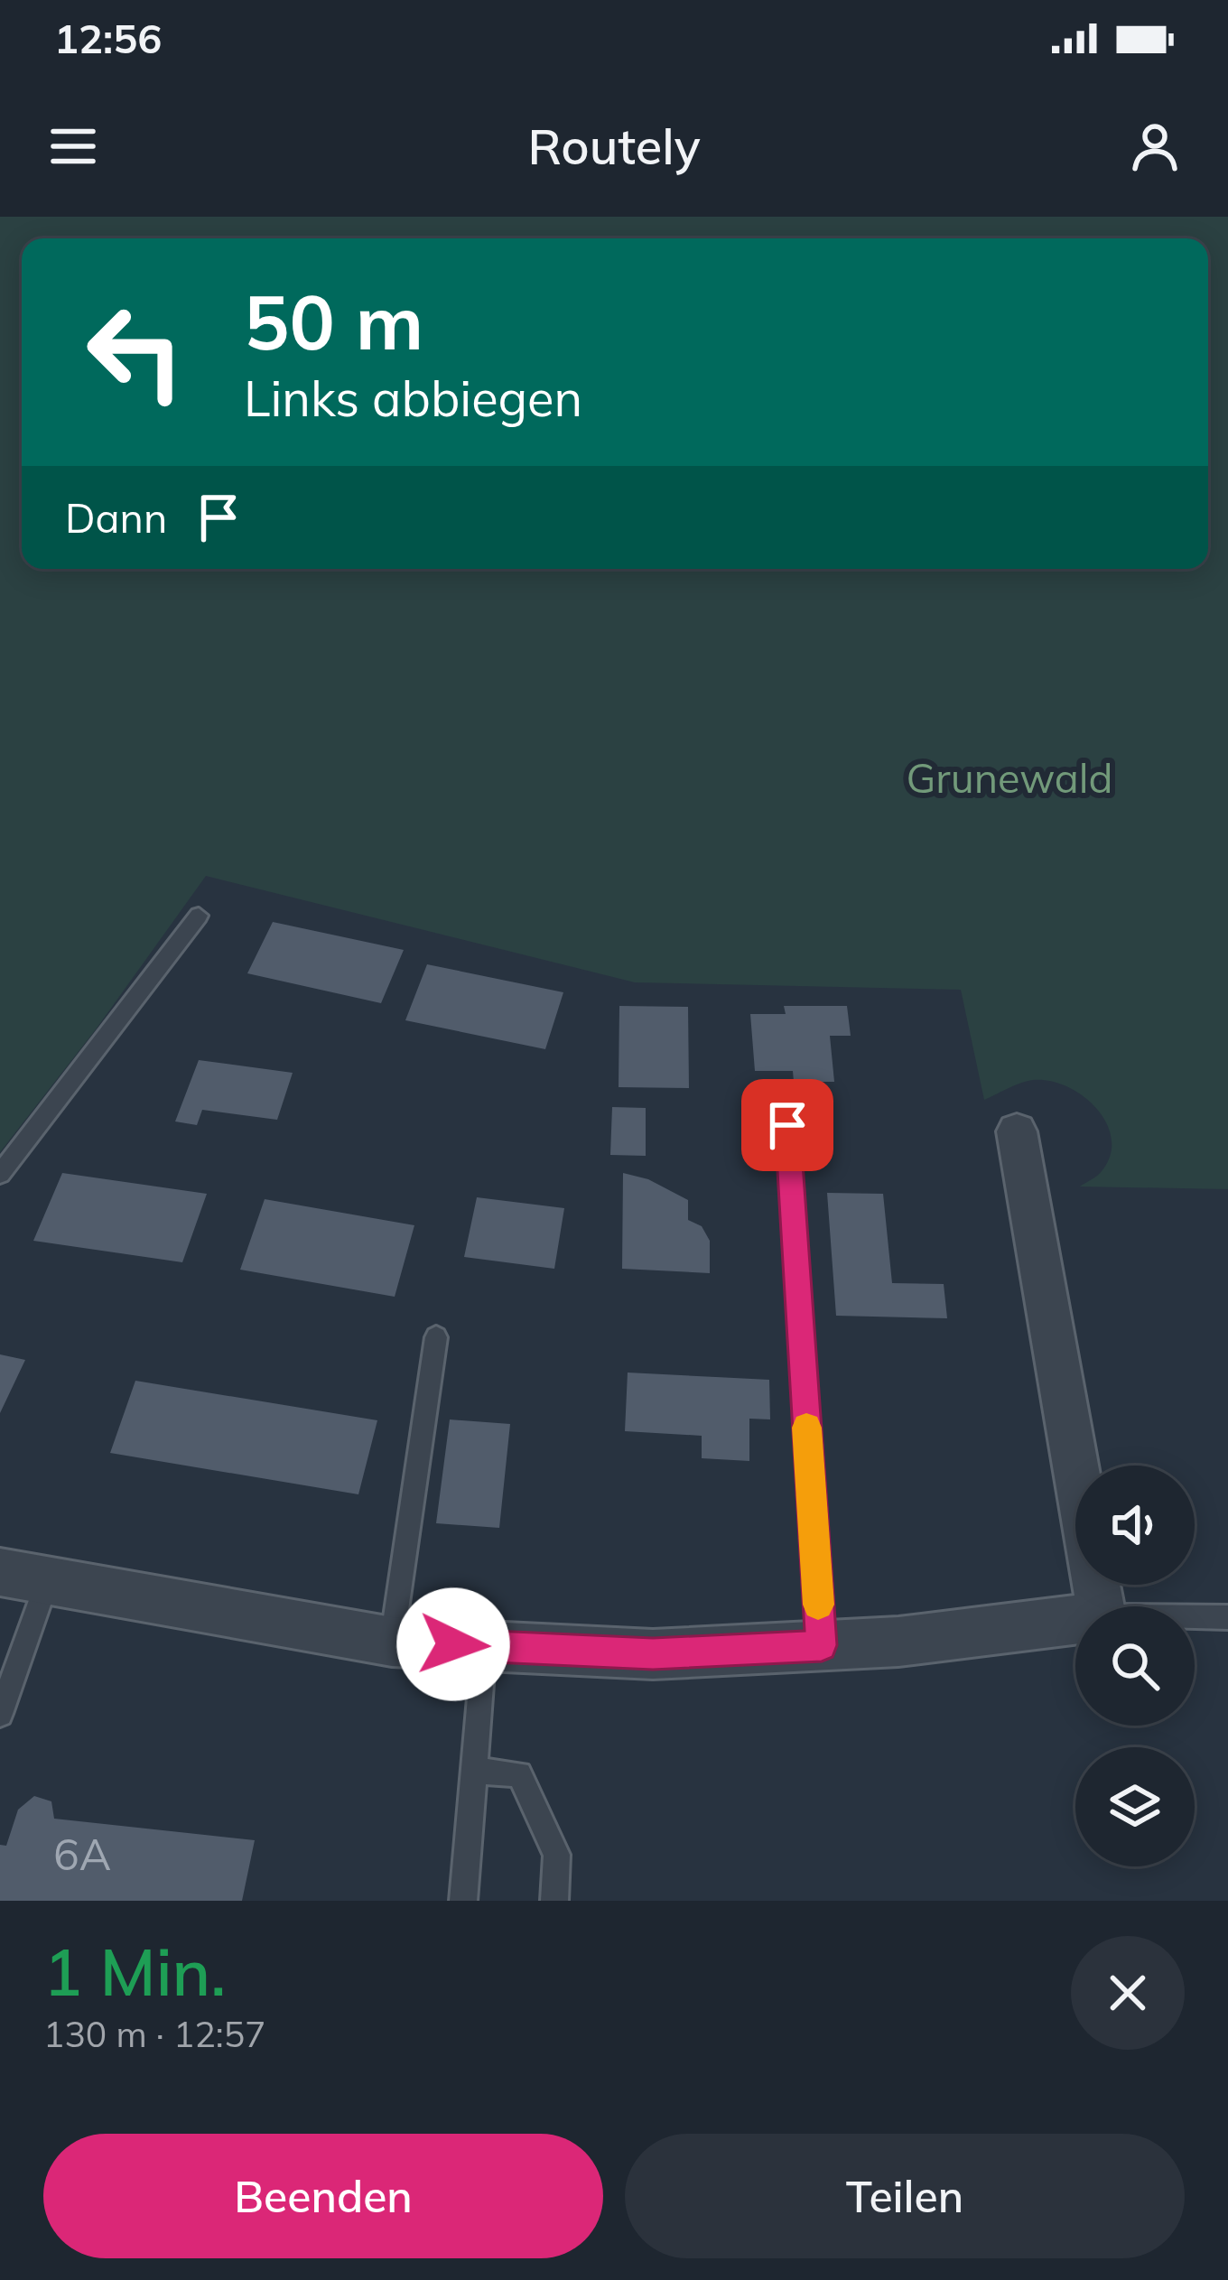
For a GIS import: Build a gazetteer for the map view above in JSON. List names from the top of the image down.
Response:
{
  "parks": ["Grunewald"],
  "house_numbers": ["6A"],
  "page": {
    "status": "12:56",
    "header": "Routely",
    "turn": ["50 m", "Links abbiegen"],
    "then": "Dann",
    "heading": ["1 Min.", "130 m · 12:57"],
    "buttons": ["Beenden", "Teilen"]
  }
}
